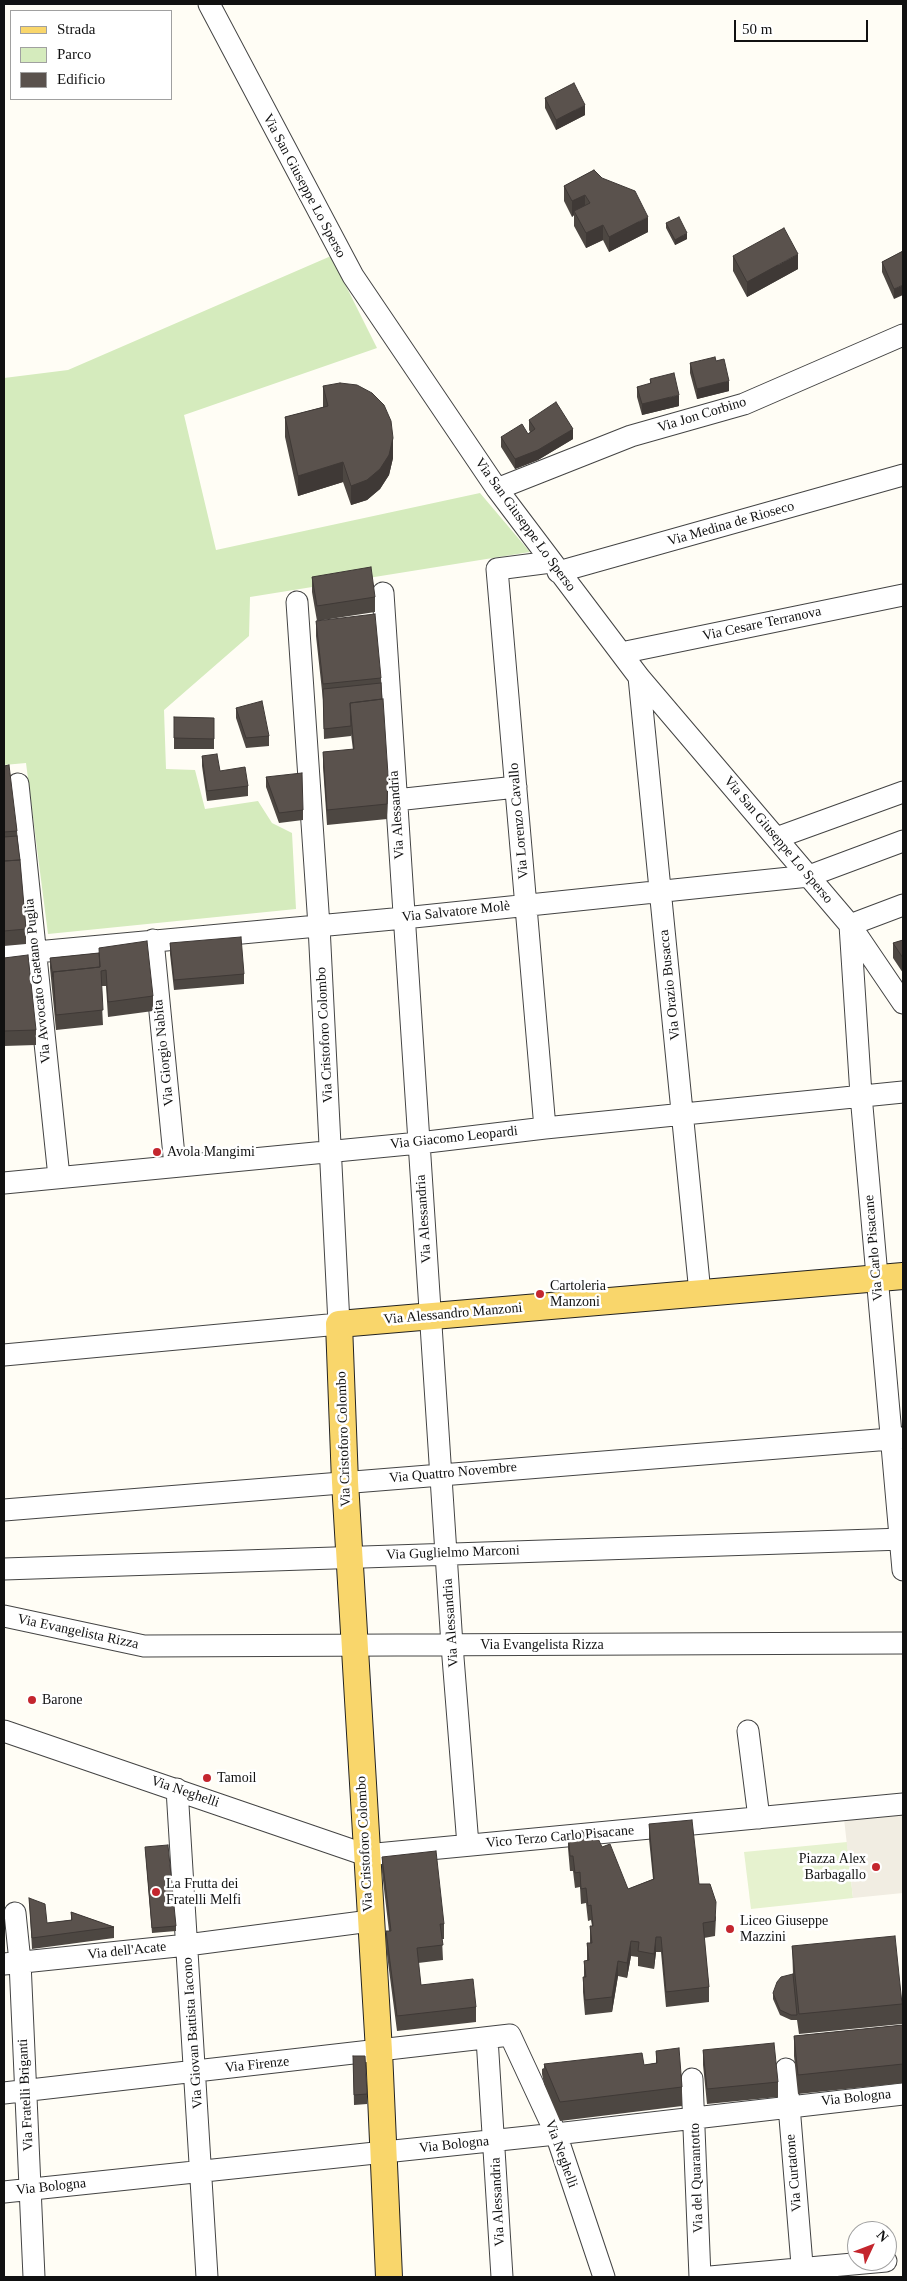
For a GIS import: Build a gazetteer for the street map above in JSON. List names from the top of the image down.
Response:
{
  "streets": {
    "main road": ["Via Cristoforo Colombo", "Via Alessandro Manzoni"],
    "street": [
      "Via San Giuseppe Lo Sperso",
      "Via Jon Corbino",
      "Via Medina de Rioseco",
      "Via Cesare Terranova",
      "Via Alessandria",
      "Via Lorenzo Cavallo",
      "Via Salvatore Molè",
      "Via Avvocato Gaetano Puglia",
      "Via Orazio Busacca",
      "Via Giorgio Nabita",
      "Via Giacomo Leopardi",
      "Via Carlo Pisacane",
      "Via Quattro Novembre",
      "Via Guglielmo Marconi",
      "Via Evangelista Rizza",
      "Via Neghelli",
      "Vico Terzo Carlo Pisacane",
      "Via dell'Acate",
      "Via Giovan Battista Iacono",
      "Via Firenze",
      "Via Fratelli Briganti",
      "Via Bologna",
      "Via Curtatone",
      "Via del Quarantotto"
    ]
  },
  "crossings": [
    ["Via San Giuseppe Lo Sperso", "Via Jon Corbino"],
    ["Via San Giuseppe Lo Sperso", "Via Medina de Rioseco"],
    ["Via San Giuseppe Lo Sperso", "Via Cesare Terranova"],
    ["Via San Giuseppe Lo Sperso", "Via Lorenzo Cavallo"],
    ["Via San Giuseppe Lo Sperso", "Via Salvatore Molè"],
    ["Via San Giuseppe Lo Sperso", "Via Orazio Busacca"],
    ["Via San Giuseppe Lo Sperso", "Via Carlo Pisacane"],
    ["Via Medina de Rioseco", "Via Lorenzo Cavallo"],
    ["Via Alessandria", "Via Salvatore Molè"],
    ["Via Alessandria", "Via Giacomo Leopardi"],
    ["Via Alessandria", "Via Alessandro Manzoni"],
    ["Via Alessandria", "Via Quattro Novembre"],
    ["Via Alessandria", "Via Guglielmo Marconi"],
    ["Via Alessandria", "Via Evangelista Rizza"],
    ["Via Alessandria", "Vico Terzo Carlo Pisacane"],
    ["Via Alessandria", "Via Firenze"],
    ["Via Alessandria", "Via Bologna"],
    ["Via Lorenzo Cavallo", "Via Salvatore Molè"],
    ["Via Lorenzo Cavallo", "Via Giacomo Leopardi"],
    ["Via Salvatore Molè", "Via Avvocato Gaetano Puglia"],
    ["Via Salvatore Molè", "Via Orazio Busacca"],
    ["Via Salvatore Molè", "Via Cristoforo Colombo"],
    ["Via Salvatore Molè", "Via Giorgio Nabita"],
    ["Via Avvocato Gaetano Puglia", "Via Giacomo Leopardi"],
    ["Via Orazio Busacca", "Via Giacomo Leopardi"],
    ["Via Orazio Busacca", "Via Alessandro Manzoni"],
    ["Via Cristoforo Colombo", "Via Giacomo Leopardi"],
    ["Via Cristoforo Colombo", "Via Alessandro Manzoni"],
    ["Via Cristoforo Colombo", "Via Quattro Novembre"],
    ["Via Cristoforo Colombo", "Via Guglielmo Marconi"],
    ["Via Cristoforo Colombo", "Via Evangelista Rizza"],
    ["Via Cristoforo Colombo", "Via Neghelli"],
    ["Via Cristoforo Colombo", "Vico Terzo Carlo Pisacane"],
    ["Via Cristoforo Colombo", "Via dell'Acate"],
    ["Via Cristoforo Colombo", "Via Firenze"],
    ["Via Cristoforo Colombo", "Via Bologna"],
    ["Via Giorgio Nabita", "Via Giacomo Leopardi"],
    ["Via Giacomo Leopardi", "Via Carlo Pisacane"],
    ["Via Carlo Pisacane", "Via Alessandro Manzoni"],
    ["Via Carlo Pisacane", "Via Quattro Novembre"],
    ["Via Carlo Pisacane", "Via Guglielmo Marconi"],
    ["Via Neghelli", "Vico Terzo Carlo Pisacane"],
    ["Via Neghelli", "Via Giovan Battista Iacono"],
    ["Via Neghelli", "Via Firenze"],
    ["Via Neghelli", "Via Bologna"],
    ["Via dell'Acate", "Via Giovan Battista Iacono"],
    ["Via dell'Acate", "Via Fratelli Briganti"],
    ["Via Giovan Battista Iacono", "Via Firenze"],
    ["Via Giovan Battista Iacono", "Via Bologna"],
    ["Via Firenze", "Via Fratelli Briganti"],
    ["Via Fratelli Briganti", "Via Bologna"],
    ["Via Bologna", "Via Curtatone"],
    ["Via Bologna", "Via del Quarantotto"]
  ],
  "places": [
    "Avola Mangimi",
    "Cartoleria Manzoni",
    "Barone",
    "Tamoil",
    "Piazza Alex Barbagallo",
    "La Frutta dei Fratelli Melfi",
    "Liceo Giuseppe Mazzini"
  ],
  "legend": ["Strada", "Parco", "Edificio"],
  "scale_bar": "50 m",
  "north": "top right"
}
